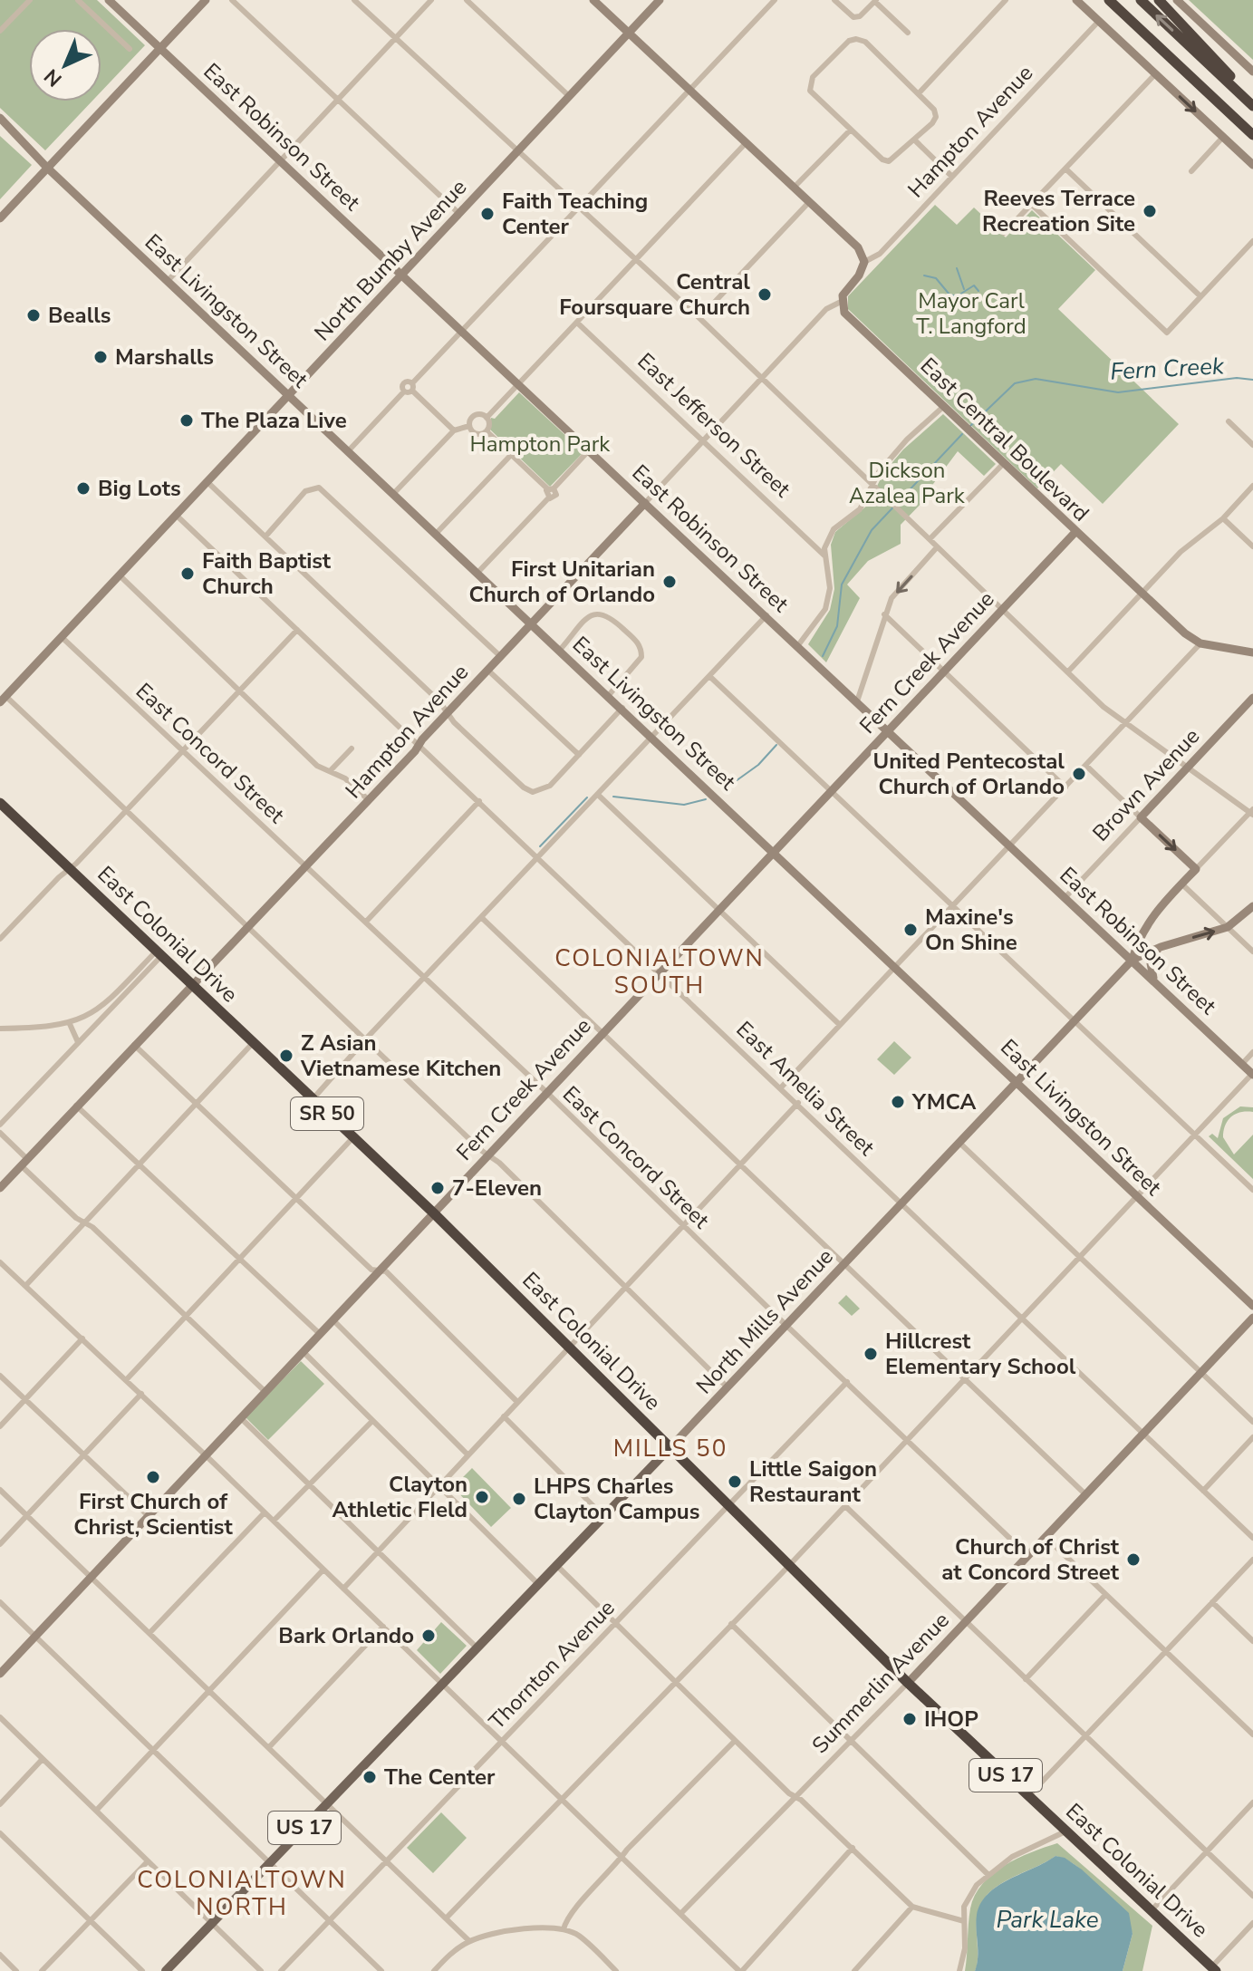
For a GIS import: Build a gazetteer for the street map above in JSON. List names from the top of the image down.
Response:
{
  "streets": {
    "highway": ["East Colonial Drive", "SR 50", "US 17"],
    "main road": ["North Mills Avenue"],
    "street": [
      "Hampton Avenue",
      "East Robinson Street",
      "North Bumby Avenue",
      "East Livingston Street",
      "East Jefferson Street",
      "East Central Boulevard",
      "Fern Creek Avenue",
      "East Concord Street",
      "Brown Avenue",
      "East Amelia Street",
      "Thornton Avenue",
      "Summerlin Avenue"
    ]
  },
  "crossings": [
    ["Hampton Avenue", "East Robinson Street"],
    ["Hampton Avenue", "East Livingston Street"],
    ["Hampton Avenue", "East Jefferson Street"],
    ["Hampton Avenue", "East Central Boulevard"],
    ["Hampton Avenue", "East Concord Street"],
    ["Hampton Avenue", "East Colonial Drive"],
    ["Hampton Avenue", "East Amelia Street"],
    ["East Robinson Street", "North Bumby Avenue"],
    ["East Robinson Street", "Fern Creek Avenue"],
    ["East Robinson Street", "Brown Avenue"],
    ["East Robinson Street", "North Mills Avenue"],
    ["North Bumby Avenue", "East Livingston Street"],
    ["North Bumby Avenue", "East Concord Street"],
    ["North Bumby Avenue", "East Amelia Street"],
    ["East Livingston Street", "Fern Creek Avenue"],
    ["East Livingston Street", "North Mills Avenue"],
    ["East Central Boulevard", "Fern Creek Avenue"],
    ["Fern Creek Avenue", "East Concord Street"],
    ["Fern Creek Avenue", "East Colonial Drive"],
    ["Fern Creek Avenue", "East Amelia Street"],
    ["East Concord Street", "North Mills Avenue"],
    ["East Concord Street", "Thornton Avenue"],
    ["East Concord Street", "Summerlin Avenue"],
    ["East Colonial Drive", "North Mills Avenue"],
    ["East Colonial Drive", "Thornton Avenue"],
    ["East Colonial Drive", "Summerlin Avenue"],
    ["East Amelia Street", "North Mills Avenue"],
    ["East Amelia Street", "Summerlin Avenue"]
  ],
  "districts": ["COLONIALTOWN SOUTH", "MILLS 50", "COLONIALTOWN NORTH"],
  "water": ["Fern Creek", "Park Lake"],
  "parks": ["Mayor Carl T. Langford", "Hampton Park", "Dickson Azalea Park"],
  "places": [
    "Reeves Terrace Recreation Site",
    "Faith Teaching Center",
    "Central Foursquare Church",
    "Bealls",
    "Marshalls",
    "The Plaza Live",
    "Big Lots",
    "Faith Baptist Church",
    "First Unitarian Church of Orlando",
    "United Pentecostal Church of Orlando",
    "Maxine's On Shine",
    "Z Asian Vietnamese Kitchen",
    "YMCA",
    "7-Eleven",
    "Hillcrest Elementary School",
    "First Church of Christ, Scientist",
    "Little Saigon Restaurant",
    "Clayton Athletic FIeld",
    "LHPS Charles Clayton Campus",
    "Church of Christ at Concord Street",
    "Bark Orlando",
    "IHOP",
    "The Center"
  ],
  "north": "bottom left"
}
